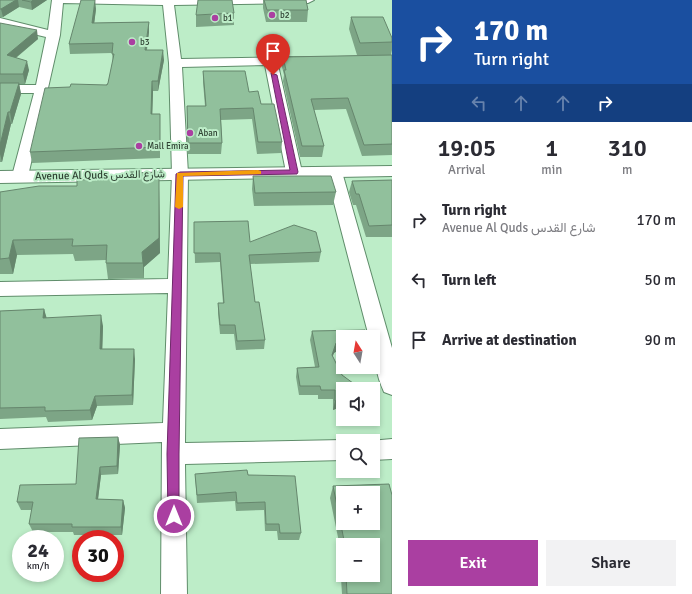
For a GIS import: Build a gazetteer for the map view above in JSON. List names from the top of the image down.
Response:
{
  "streets": {
    "street": ["Avenue Al Quds شارع القدس"]
  },
  "places": [
    "b2",
    "b1",
    "b3",
    "Aban",
    "Mall Emira"
  ],
  "north": "top",
  "page": {
    "turn": ["170 m", "Turn right"],
    "eta": [
      "19:05",
      "Arrival",
      "1",
      "min",
      "310",
      "m"
    ],
    "list": [
      {
        "name": "Turn right",
        "note": "Avenue Al Quds شارع القدس",
        "value": "170 m"
      },
      {
        "name": "Turn left",
        "value": "50 m"
      },
      {
        "name": "Arrive at destination",
        "value": "90 m"
      }
    ],
    "map_buttons": ["+", "−"],
    "speed": "24 km/h",
    "limit": "30",
    "buttons": ["Exit", "Share"]
  }
}
